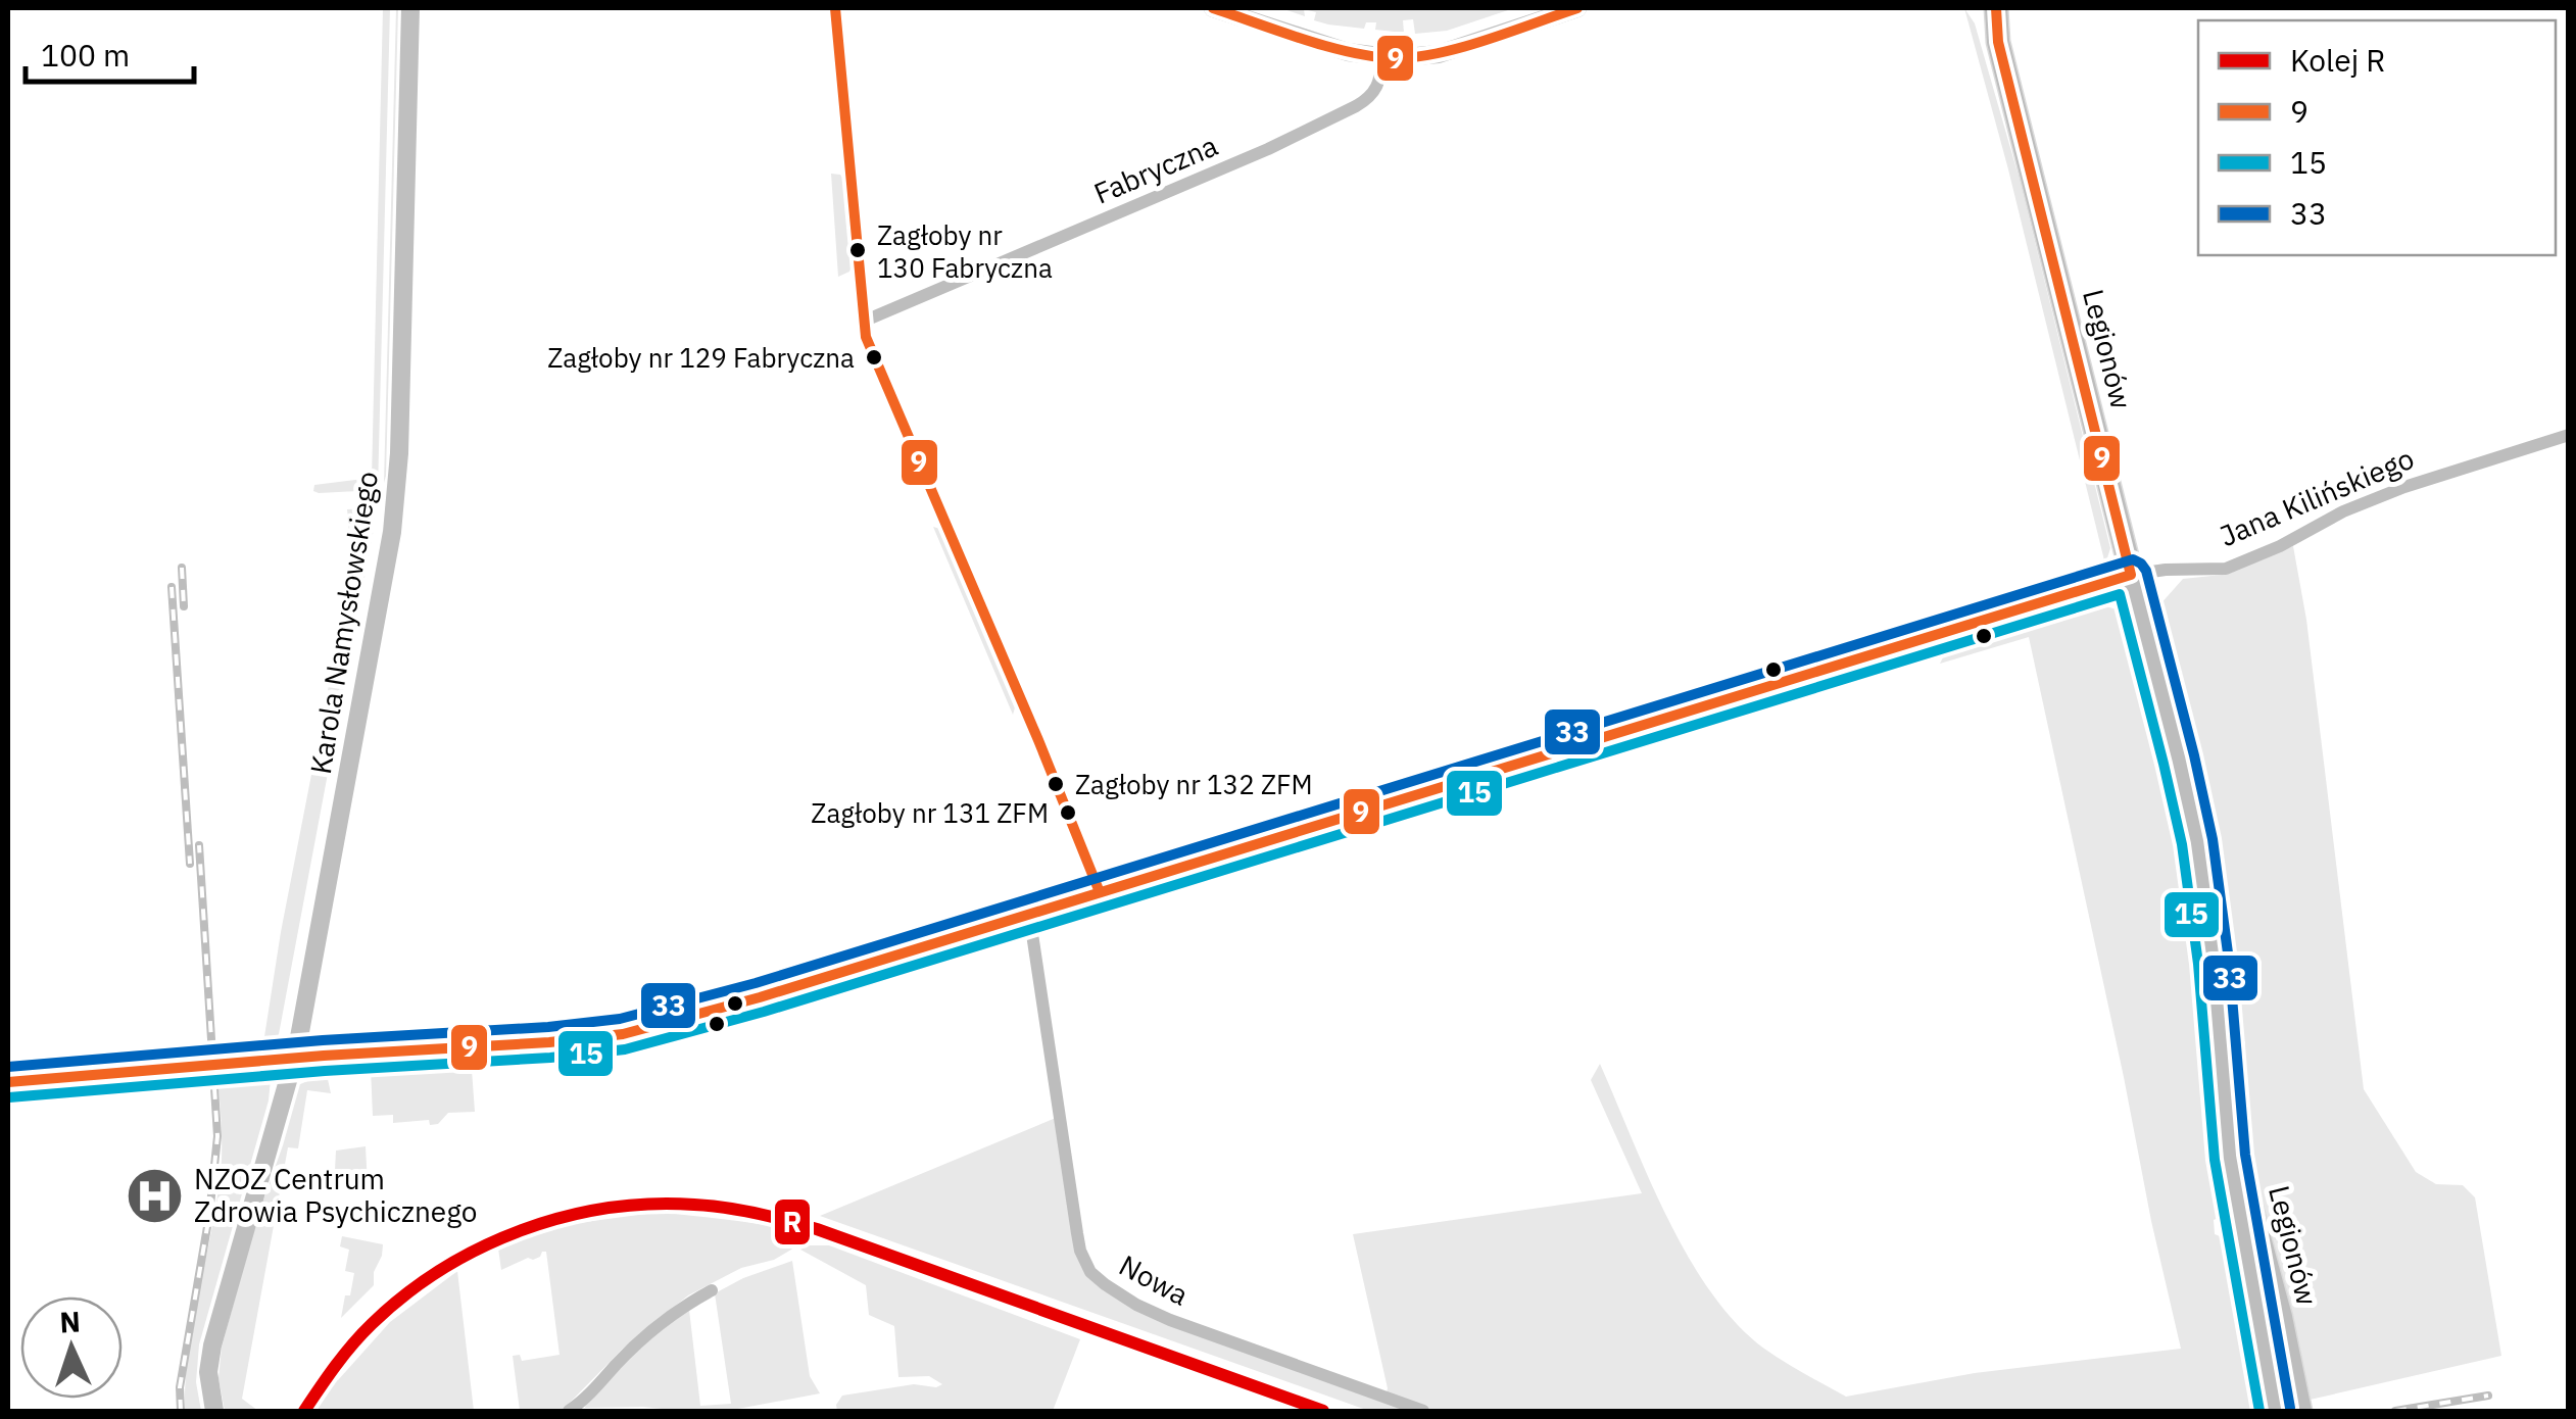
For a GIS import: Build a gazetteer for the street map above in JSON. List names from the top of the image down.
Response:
{
  "streets": {
    "highway": ["Legionów"],
    "street": [
      "Fabryczna",
      "Jana Kilińskiego",
      "Karola Namysłowskiego",
      "Nowa"
    ]
  },
  "crossings": [
    ["Legionów", "Jana Kilińskiego"],
    ["Jana Kilińskiego", "Karola Namysłowskiego"],
    ["Jana Kilińskiego", "Nowa"]
  ],
  "places": {
    "other": [
      "Zagłoby nr 130 Fabryczna",
      "Zagłoby nr 129 Fabryczna",
      "Zagłoby nr 132 ZFM",
      "Zagłoby nr 131 ZFM"
    ],
    "hospital": ["NZOZ Centrum Zdrowia Psychicznego"]
  },
  "lines": [
    "transit line 9",
    "transit line 33",
    "transit line 15",
    "rail line R"
  ],
  "legend": [
    "Kolej R",
    "9",
    "15",
    "33"
  ],
  "scale_bar": "100 m",
  "north": "top"
}
